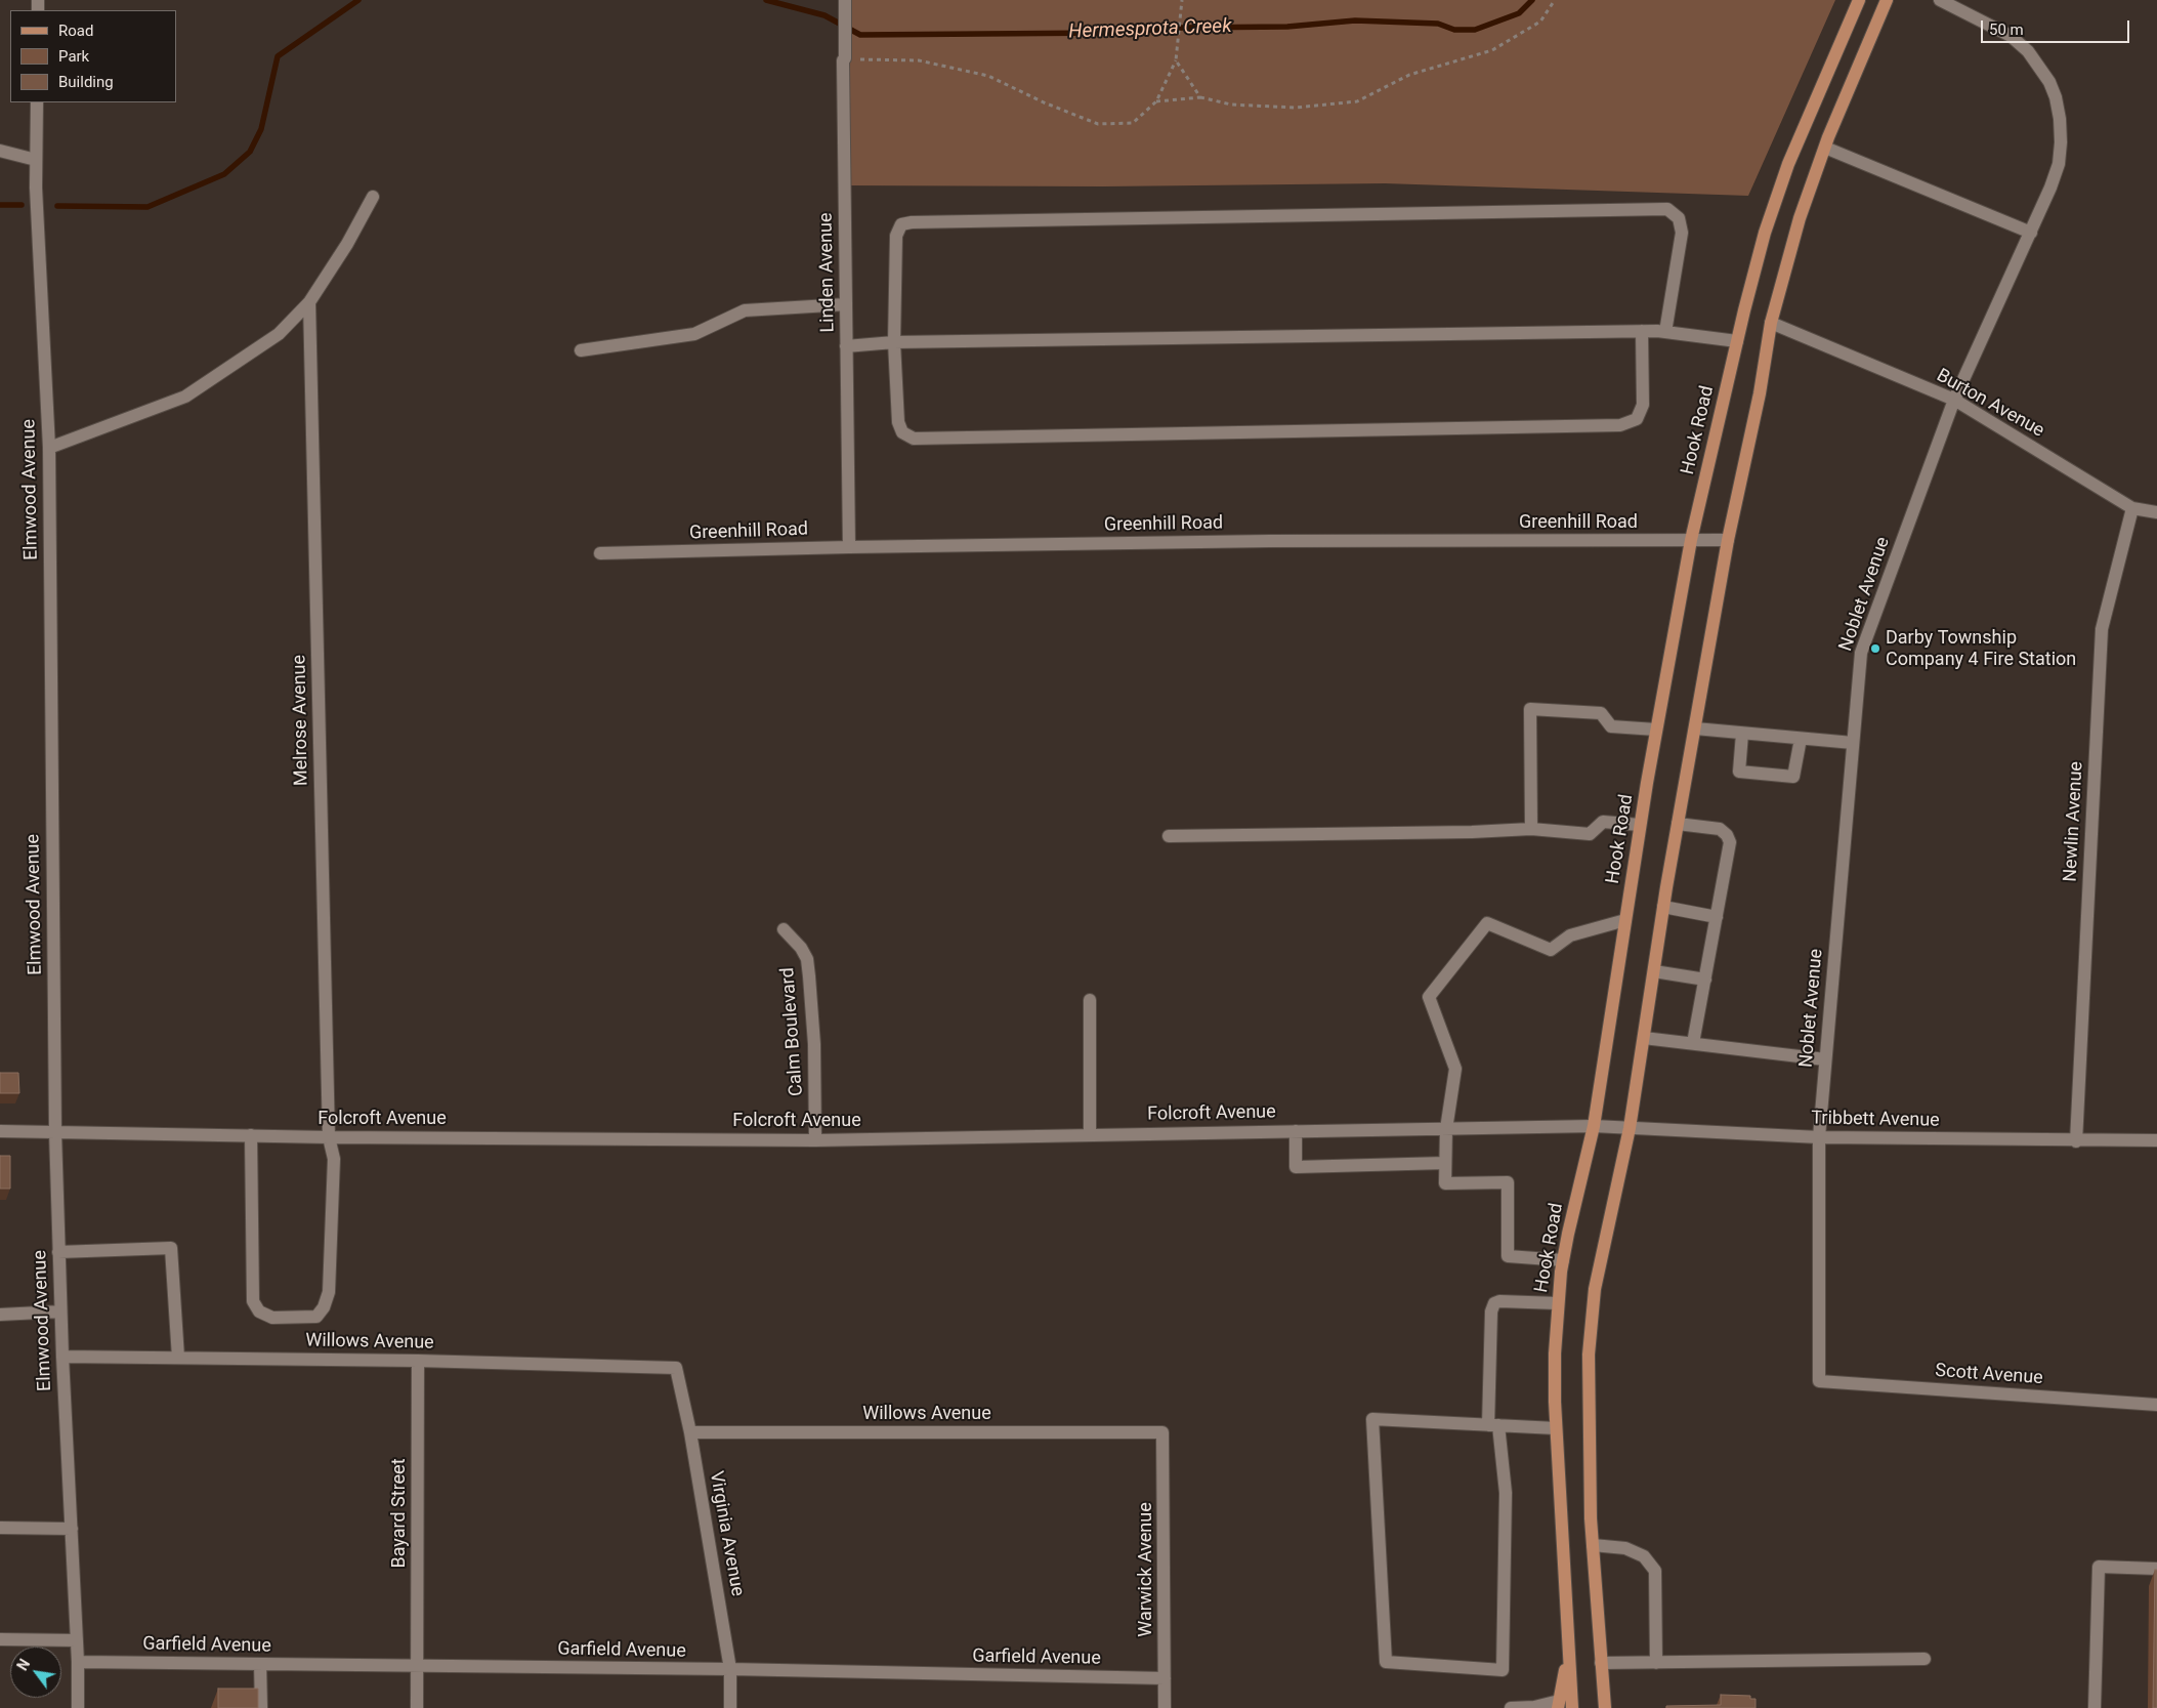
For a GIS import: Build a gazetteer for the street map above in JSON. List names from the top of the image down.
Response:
{
  "streets": {
    "main road": ["Hook Road"],
    "street": [
      "Linden Avenue",
      "Burton Avenue",
      "Elmwood Avenue",
      "Greenhill Road",
      "Noblet Avenue",
      "Melrose Avenue",
      "Newlin Avenue",
      "Calm Boulevard",
      "Folcroft Avenue",
      "Tribbett Avenue",
      "Willows Avenue",
      "Scott Avenue",
      "Bayard Street",
      "Virginia Avenue",
      "Warwick Avenue",
      "Garfield Avenue"
    ]
  },
  "crossings": [
    ["Linden Avenue", "Greenhill Road"],
    ["Burton Avenue", "Noblet Avenue"],
    ["Burton Avenue", "Newlin Avenue"],
    ["Hook Road", "Greenhill Road"],
    ["Hook Road", "Folcroft Avenue"],
    ["Hook Road", "Tribbett Avenue"],
    ["Elmwood Avenue", "Folcroft Avenue"],
    ["Elmwood Avenue", "Willows Avenue"],
    ["Elmwood Avenue", "Garfield Avenue"],
    ["Noblet Avenue", "Tribbett Avenue"],
    ["Noblet Avenue", "Scott Avenue"],
    ["Melrose Avenue", "Folcroft Avenue"],
    ["Newlin Avenue", "Tribbett Avenue"],
    ["Calm Boulevard", "Folcroft Avenue"],
    ["Folcroft Avenue", "Tribbett Avenue"],
    ["Willows Avenue", "Bayard Street"],
    ["Willows Avenue", "Virginia Avenue"],
    ["Willows Avenue", "Warwick Avenue"],
    ["Bayard Street", "Garfield Avenue"],
    ["Virginia Avenue", "Garfield Avenue"],
    ["Warwick Avenue", "Garfield Avenue"]
  ],
  "water": ["Hermesprota Creek"],
  "places": ["Darby Township Company 4 Fire Station"],
  "legend": ["Road", "Park", "Building"],
  "scale_bar": "50 m",
  "north": "top left"
}
